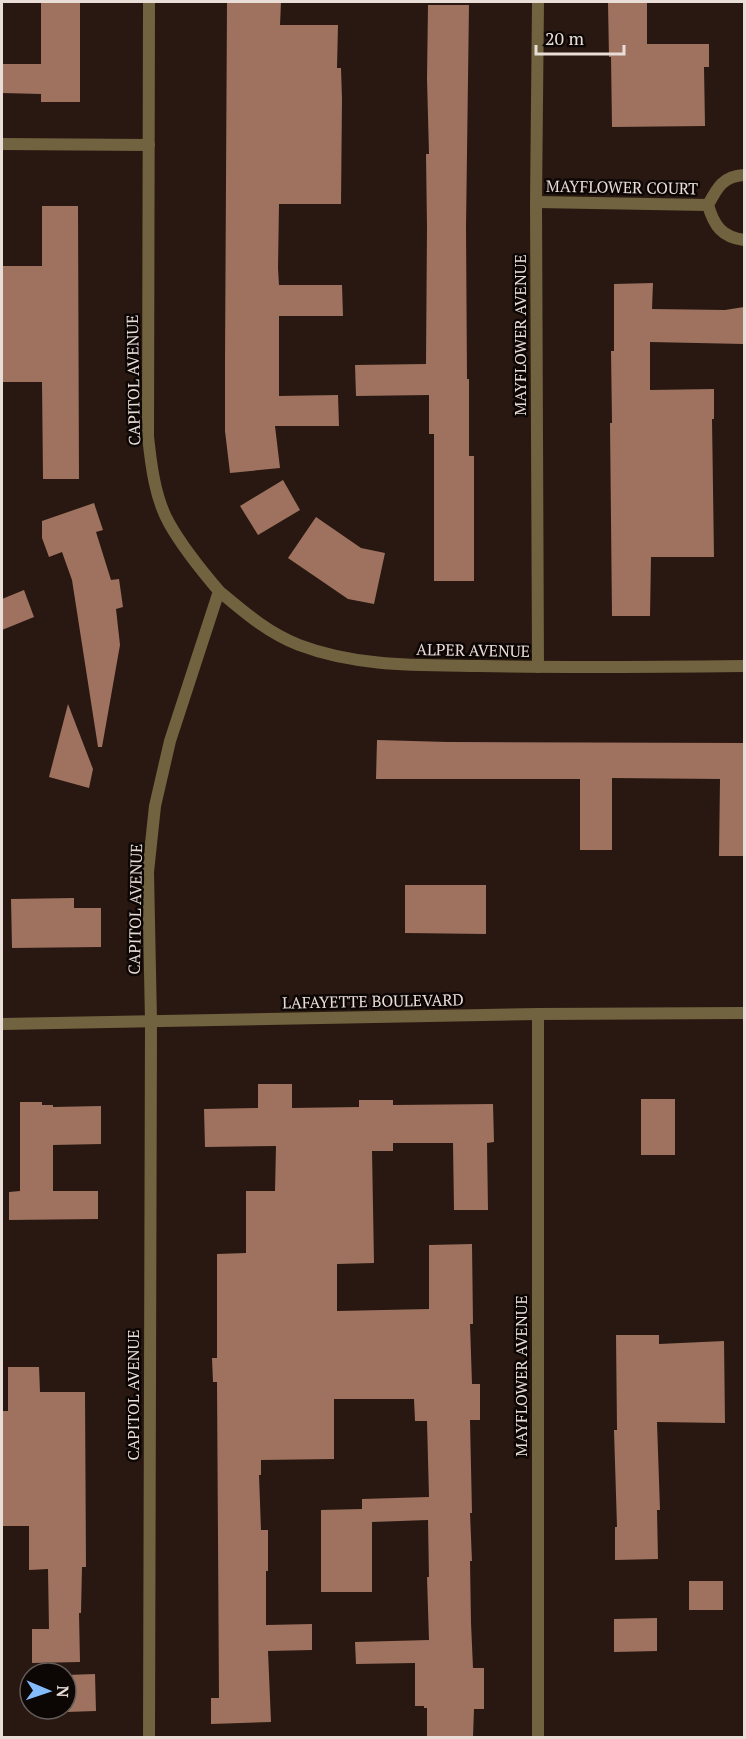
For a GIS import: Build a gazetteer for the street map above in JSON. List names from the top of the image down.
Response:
{
  "streets": {
    "street": [
      "MAYFLOWER COURT",
      "MAYFLOWER AVENUE",
      "CAPITOL AVENUE",
      "ALPER AVENUE",
      "LAFAYETTE BOULEVARD"
    ]
  },
  "crossings": [
    ["MAYFLOWER COURT", "MAYFLOWER AVENUE"],
    ["MAYFLOWER AVENUE", "ALPER AVENUE"],
    ["MAYFLOWER AVENUE", "LAFAYETTE BOULEVARD"],
    ["CAPITOL AVENUE", "ALPER AVENUE"],
    ["CAPITOL AVENUE", "LAFAYETTE BOULEVARD"]
  ],
  "scale_bar": "20 m",
  "north": "right"
}
